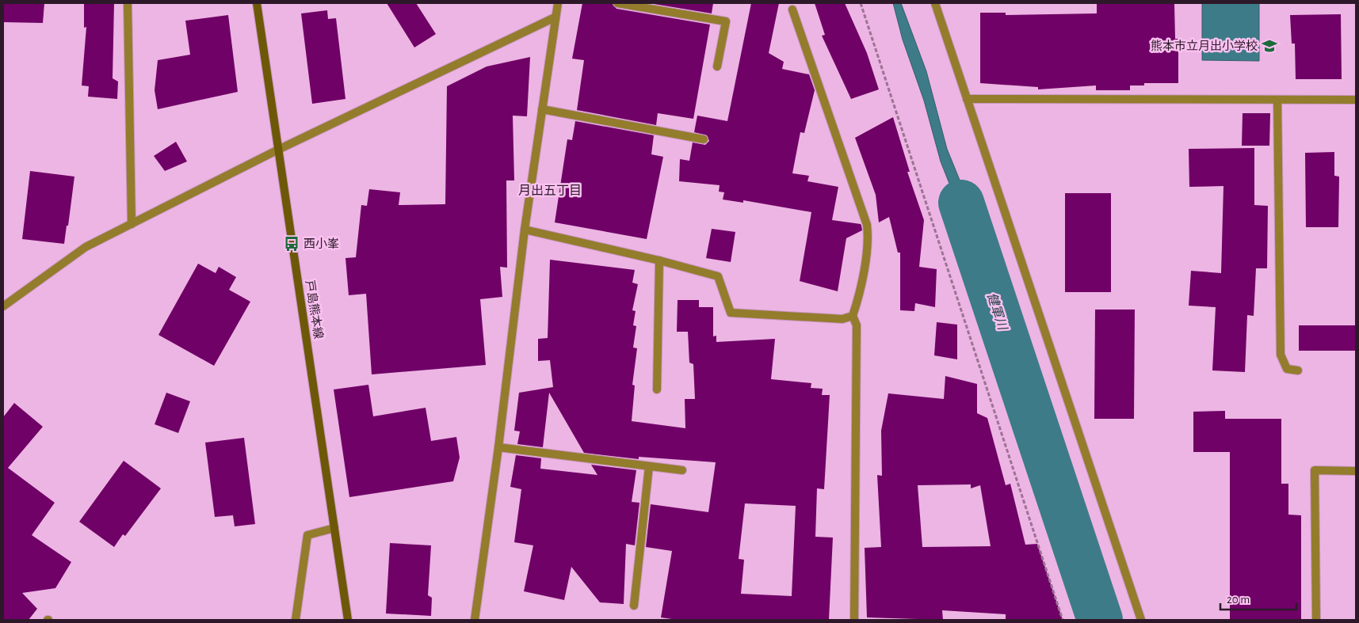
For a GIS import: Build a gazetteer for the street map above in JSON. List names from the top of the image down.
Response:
{
  "streets": {
    "main road": ["戸島熊本線"]
  },
  "districts": ["月出五丁目"],
  "water": ["健軍川"],
  "places": {
    "school or university": ["熊本市立月出小学校"],
    "bus stop": ["西小峯"]
  },
  "scale_bar": "20 m"
}
